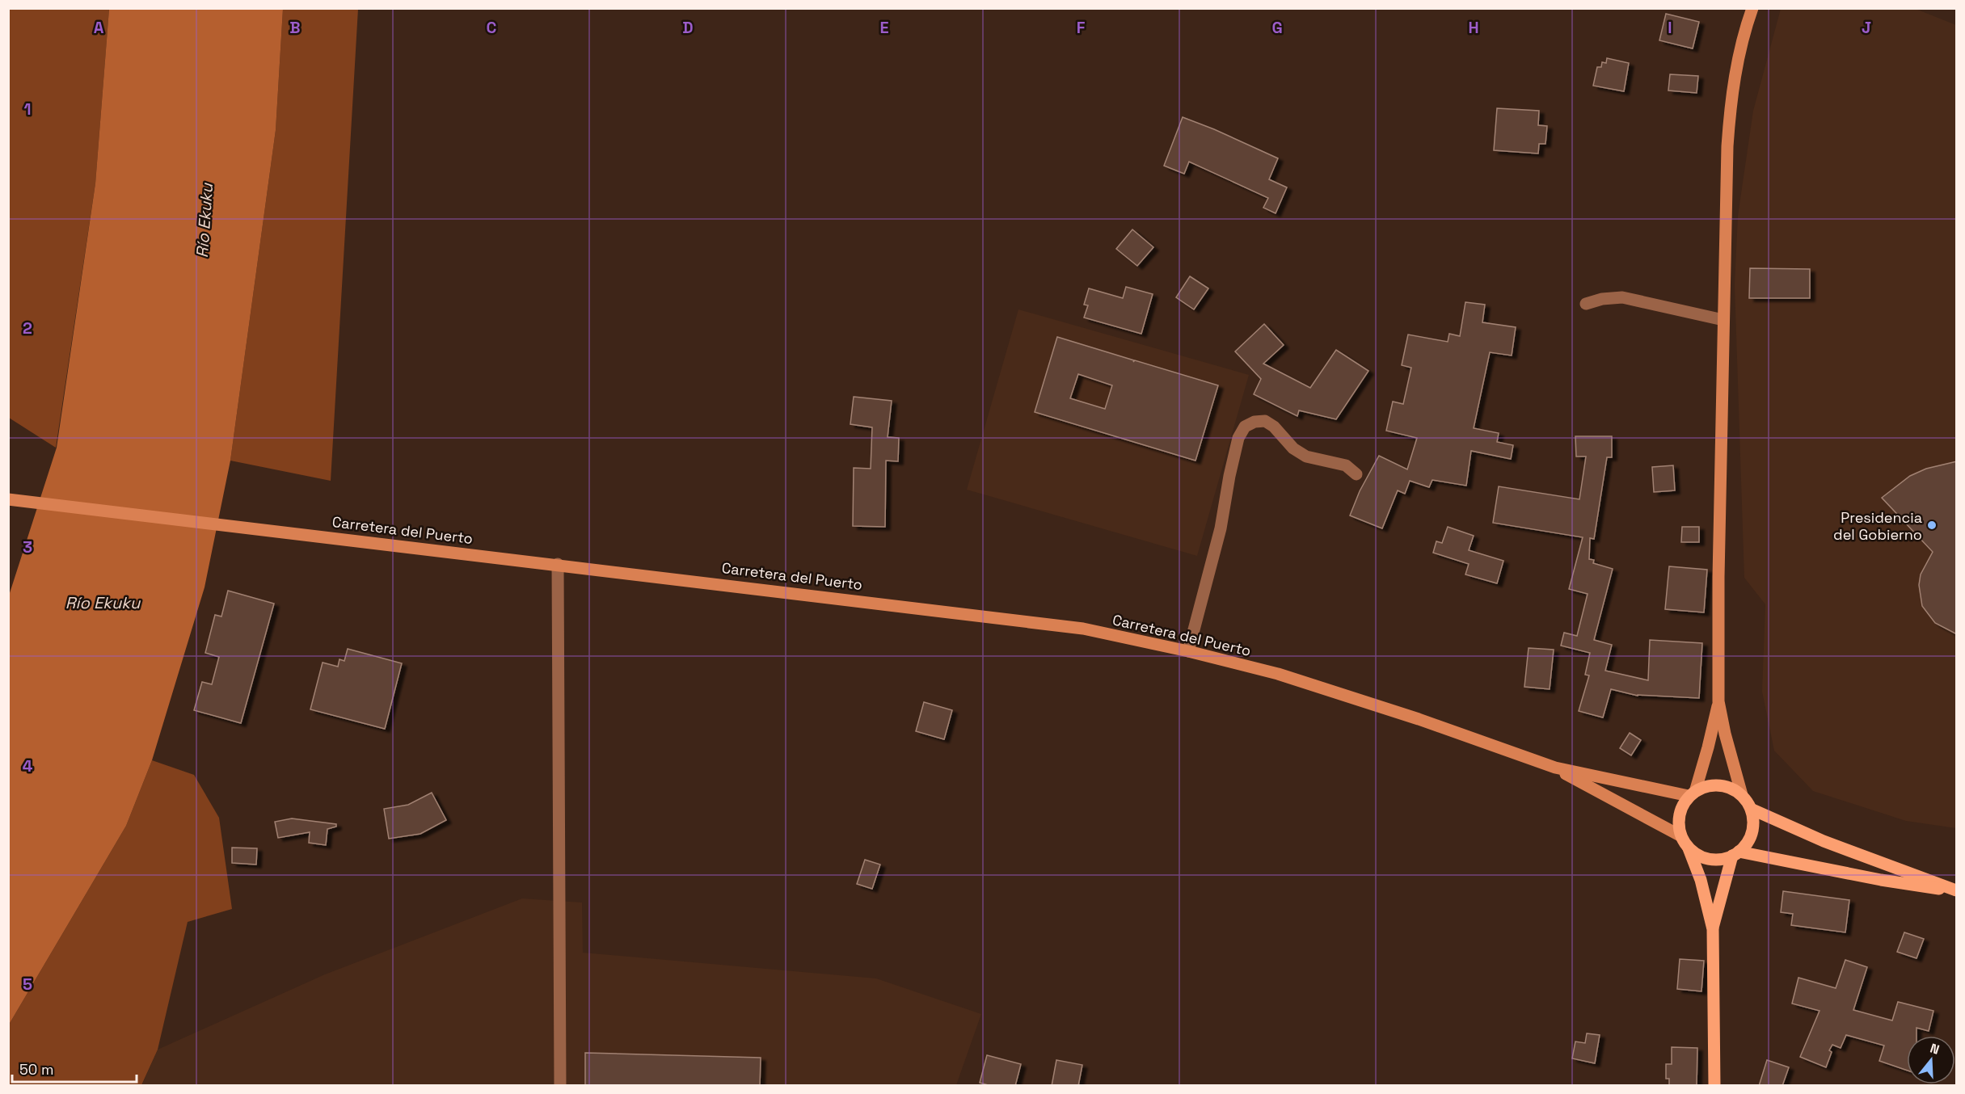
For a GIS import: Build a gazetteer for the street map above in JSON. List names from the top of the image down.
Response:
{
  "streets": {
    "main road": ["Carretera del Puerto"]
  },
  "water": ["Río Ekuku"],
  "places": ["Presidencia del Gobierno"],
  "scale_bar": "50 m",
  "north": "top",
  "grid": {
    "columns": [
      "A",
      "B",
      "C",
      "D",
      "E",
      "F",
      "G",
      "H",
      "I",
      "J"
    ],
    "rows": [
      "1",
      "2",
      "3",
      "4",
      "5"
    ]
  }
}
